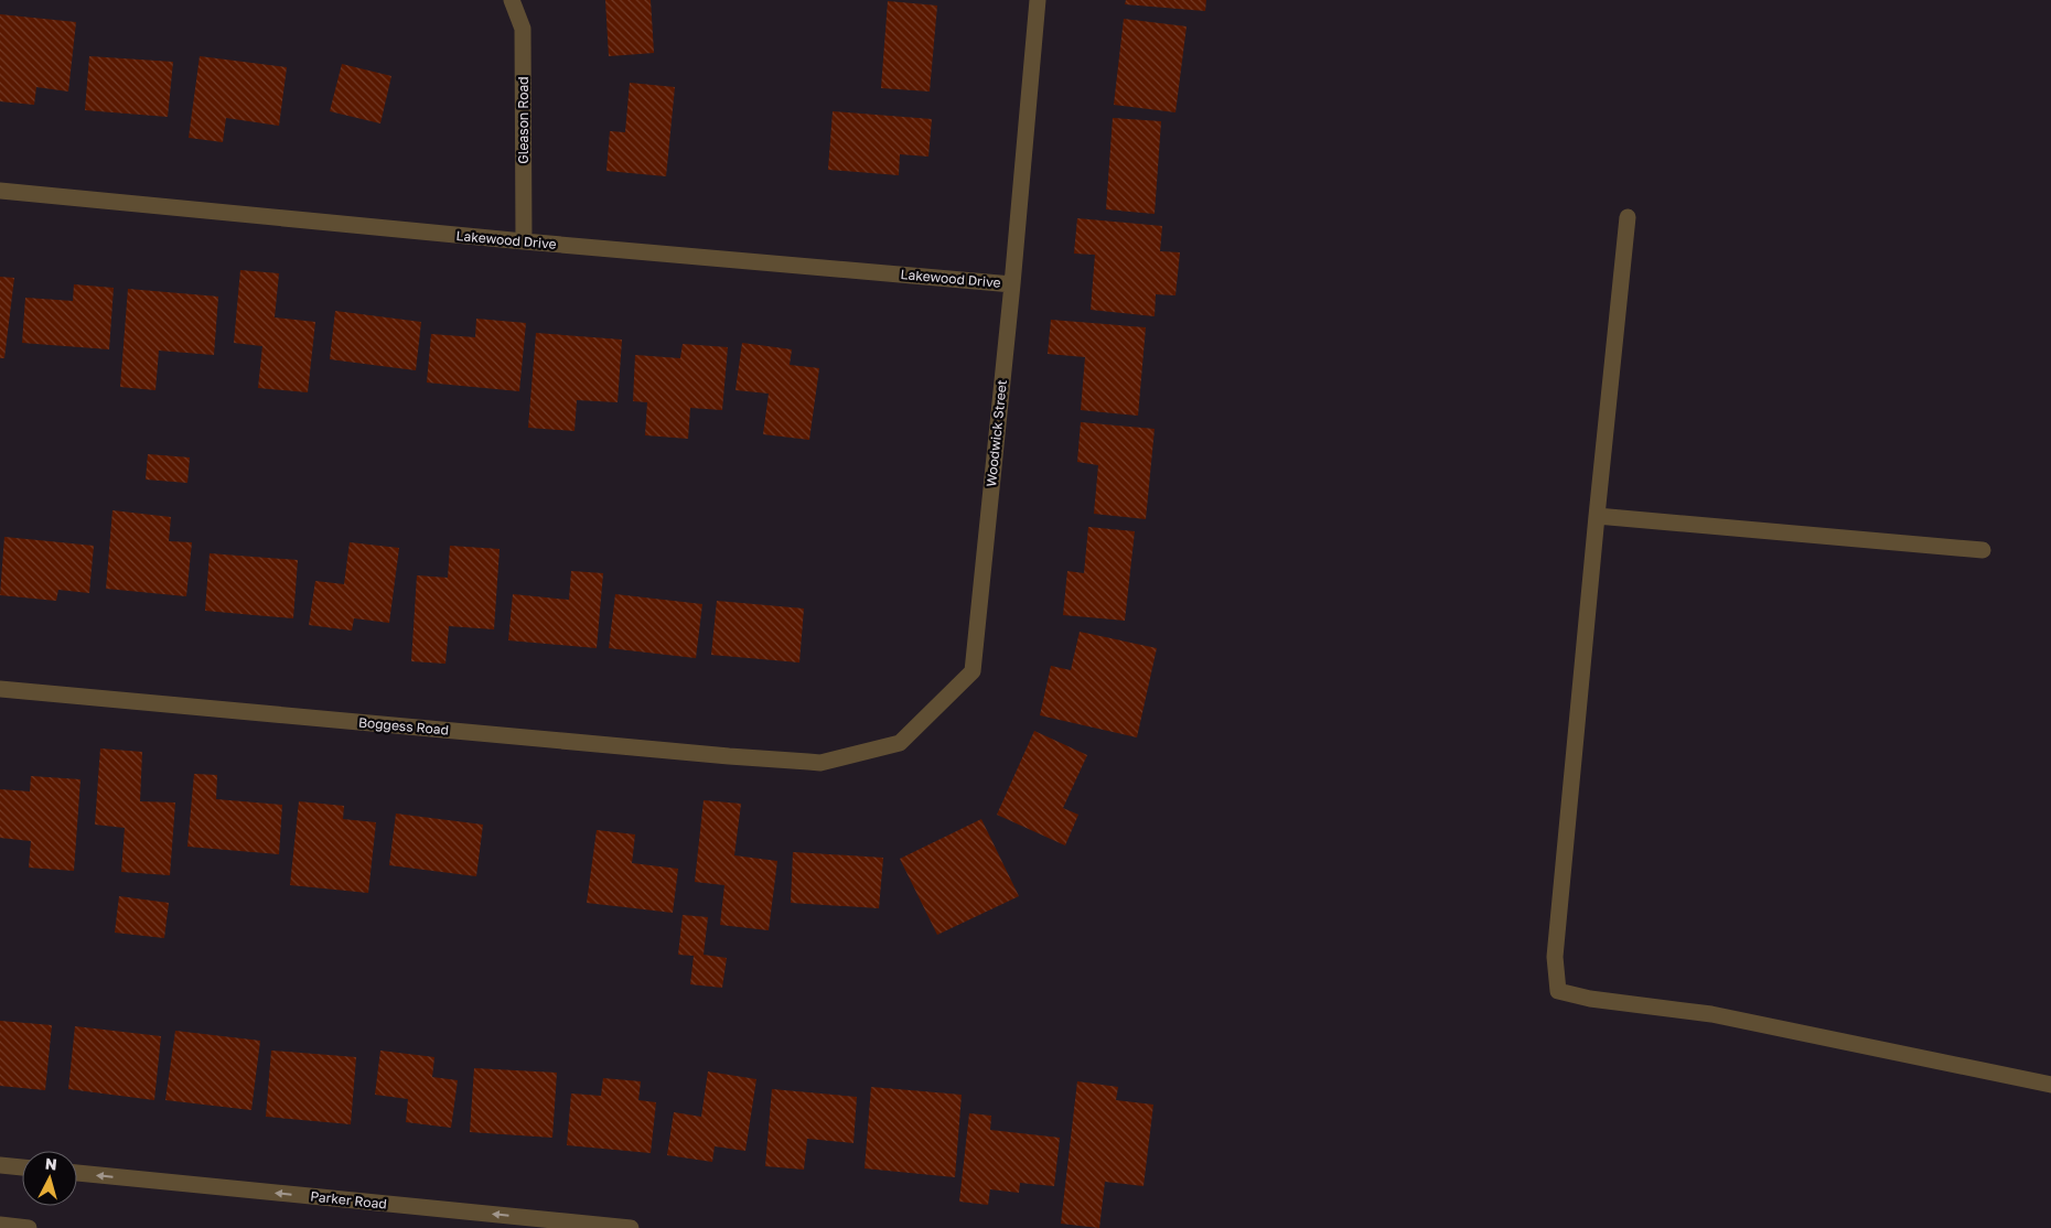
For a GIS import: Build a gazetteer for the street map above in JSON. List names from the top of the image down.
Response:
{
  "streets": {
    "street": [
      "Gleason Road",
      "Lakewood Drive",
      "Woodwick Street",
      "Boggess Road",
      "Parker Road"
    ]
  },
  "crossings": [
    ["Gleason Road", "Lakewood Drive"],
    ["Lakewood Drive", "Woodwick Street"],
    ["Woodwick Street", "Boggess Road"]
  ],
  "one_way": ["Parker Road"],
  "north": "top"
}
